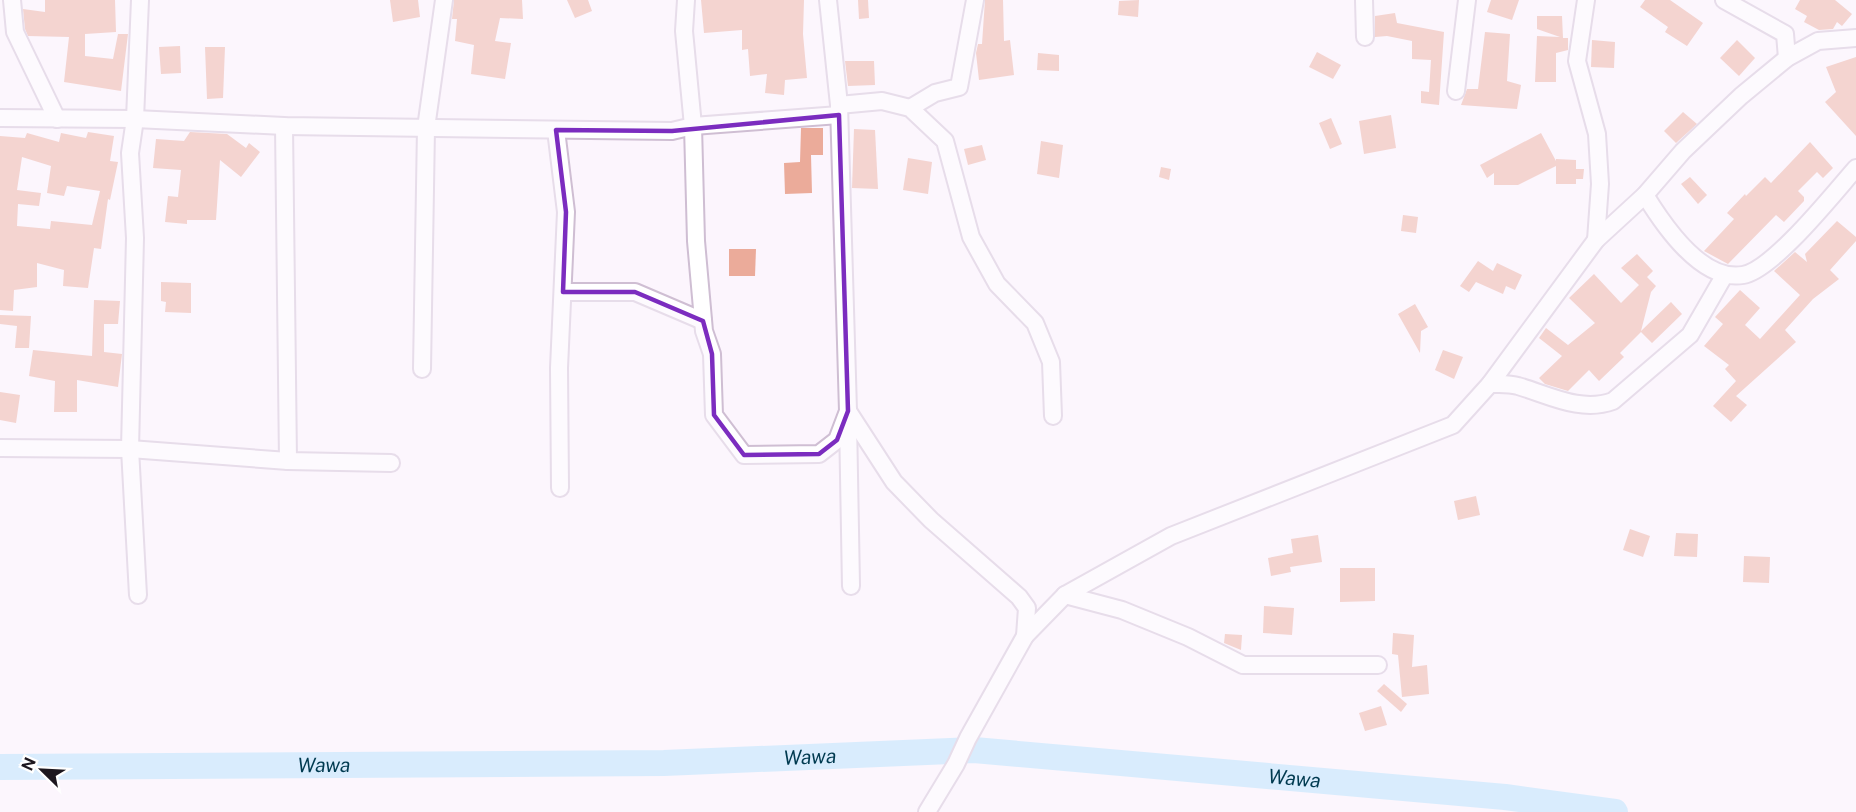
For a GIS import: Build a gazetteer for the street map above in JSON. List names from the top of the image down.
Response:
{
  "water": ["Wawa"],
  "north": "top left"
}
